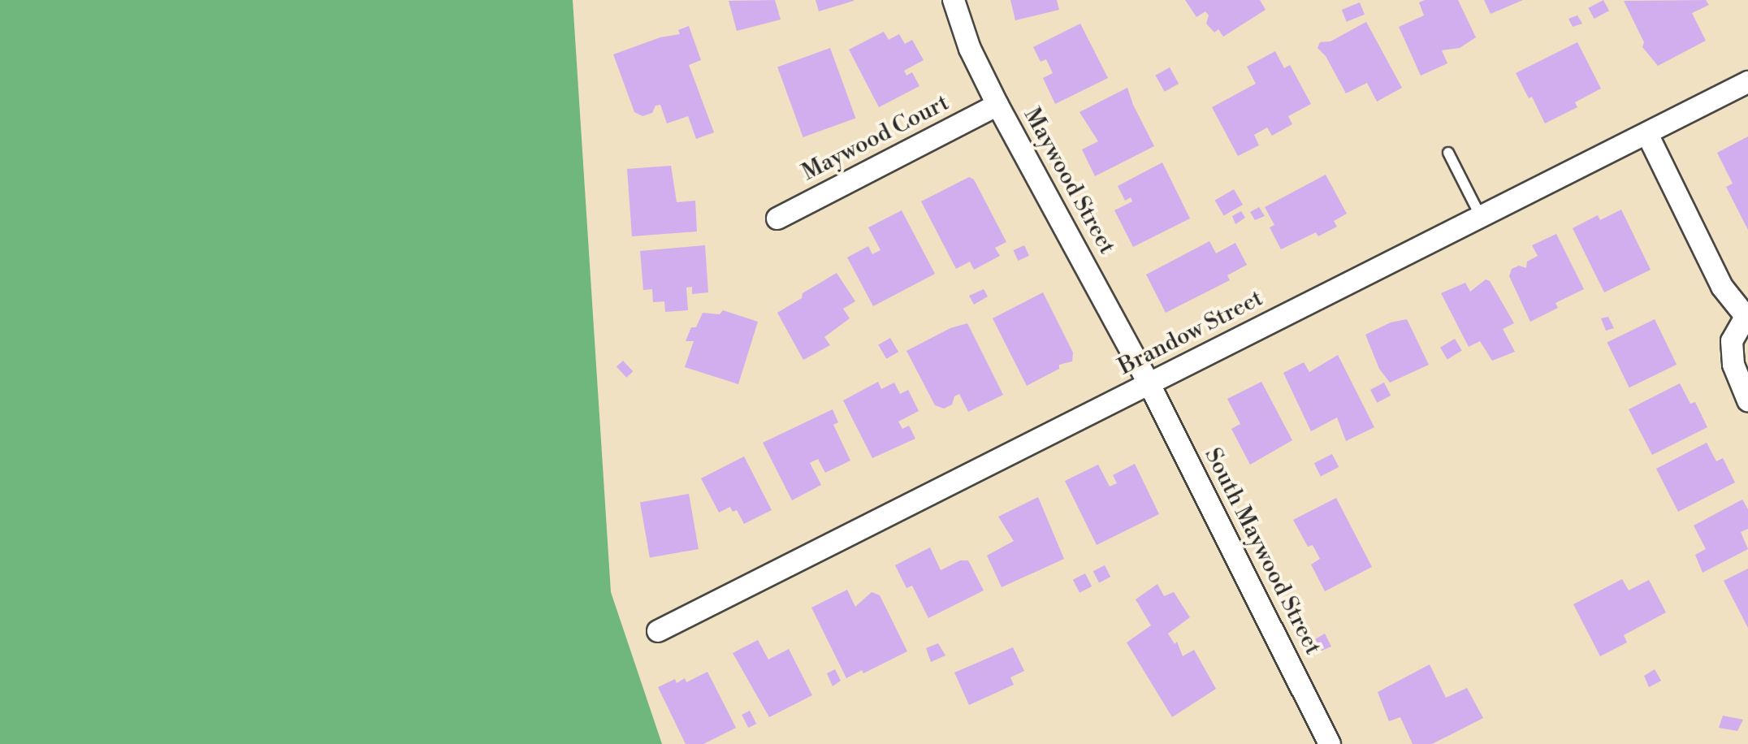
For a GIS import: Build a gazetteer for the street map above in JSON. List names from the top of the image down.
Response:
{
  "streets": {
    "street": [
      "Maywood Court",
      "Maywood Street",
      "Brandow Street",
      "South Maywood Street"
    ]
  },
  "crossings": [
    ["Maywood Court", "Maywood Street"],
    ["Maywood Street", "Brandow Street"],
    ["Maywood Street", "South Maywood Street"],
    ["Brandow Street", "South Maywood Street"]
  ]
}
